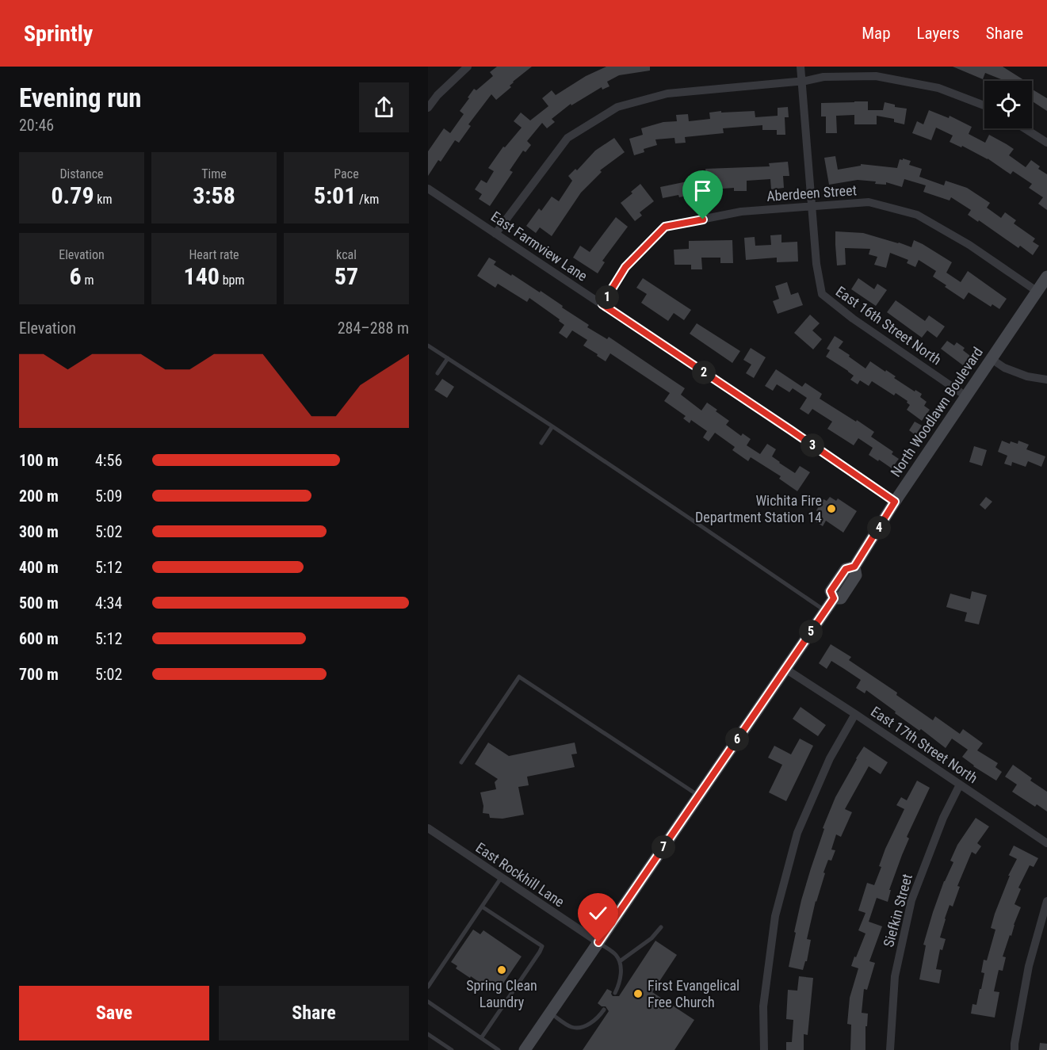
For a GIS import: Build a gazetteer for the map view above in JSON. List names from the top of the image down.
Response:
{
  "streets": {
    "main road": ["North Woodlawn Boulevard"],
    "street": [
      "Aberdeen Street",
      "East Farmview Lane",
      "East 16th Street North",
      "East 17th Street North",
      "East Rockhill Lane",
      "Siefkin Street"
    ]
  },
  "crossings": [
    ["Aberdeen Street", "East Farmview Lane"],
    ["Aberdeen Street", "East 16th Street North"],
    ["Aberdeen Street", "North Woodlawn Boulevard"],
    ["East Farmview Lane", "North Woodlawn Boulevard"],
    ["East 16th Street North", "North Woodlawn Boulevard"],
    ["North Woodlawn Boulevard", "East 17th Street North"],
    ["North Woodlawn Boulevard", "East Rockhill Lane"],
    ["East 17th Street North", "Siefkin Street"]
  ],
  "places": ["Wichita Fire Department Station 14", "Spring Clean Laundry", "First Evangelical Free Church"],
  "page": {
    "header": "Sprintly",
    "nav": ["Map", "Layers", "Share"],
    "heading": ["Evening run", "20:46"],
    "stats": [
      ["Distance", "0.79 km"],
      ["Time", "3:58"],
      ["Pace", "5:01 /km"],
      ["Elevation", "6 m"],
      ["Heart rate", "140 bpm"],
      ["kcal", "57"]
    ],
    "pins": [
      "1",
      "2",
      "3",
      "4",
      "5",
      "6",
      "7"
    ],
    "chart": ["Elevation", "284–288 m"],
    "list": [
      {
        "name": "100 m",
        "note": "4:56"
      },
      {
        "name": "200 m",
        "note": "5:09"
      },
      {
        "name": "300 m",
        "note": "5:02"
      },
      {
        "name": "400 m",
        "note": "5:12"
      },
      {
        "name": "500 m",
        "note": "4:34"
      },
      {
        "name": "600 m",
        "note": "5:12"
      },
      {
        "name": "700 m",
        "note": "5:02"
      }
    ],
    "buttons": ["Save", "Share"]
  }
}
